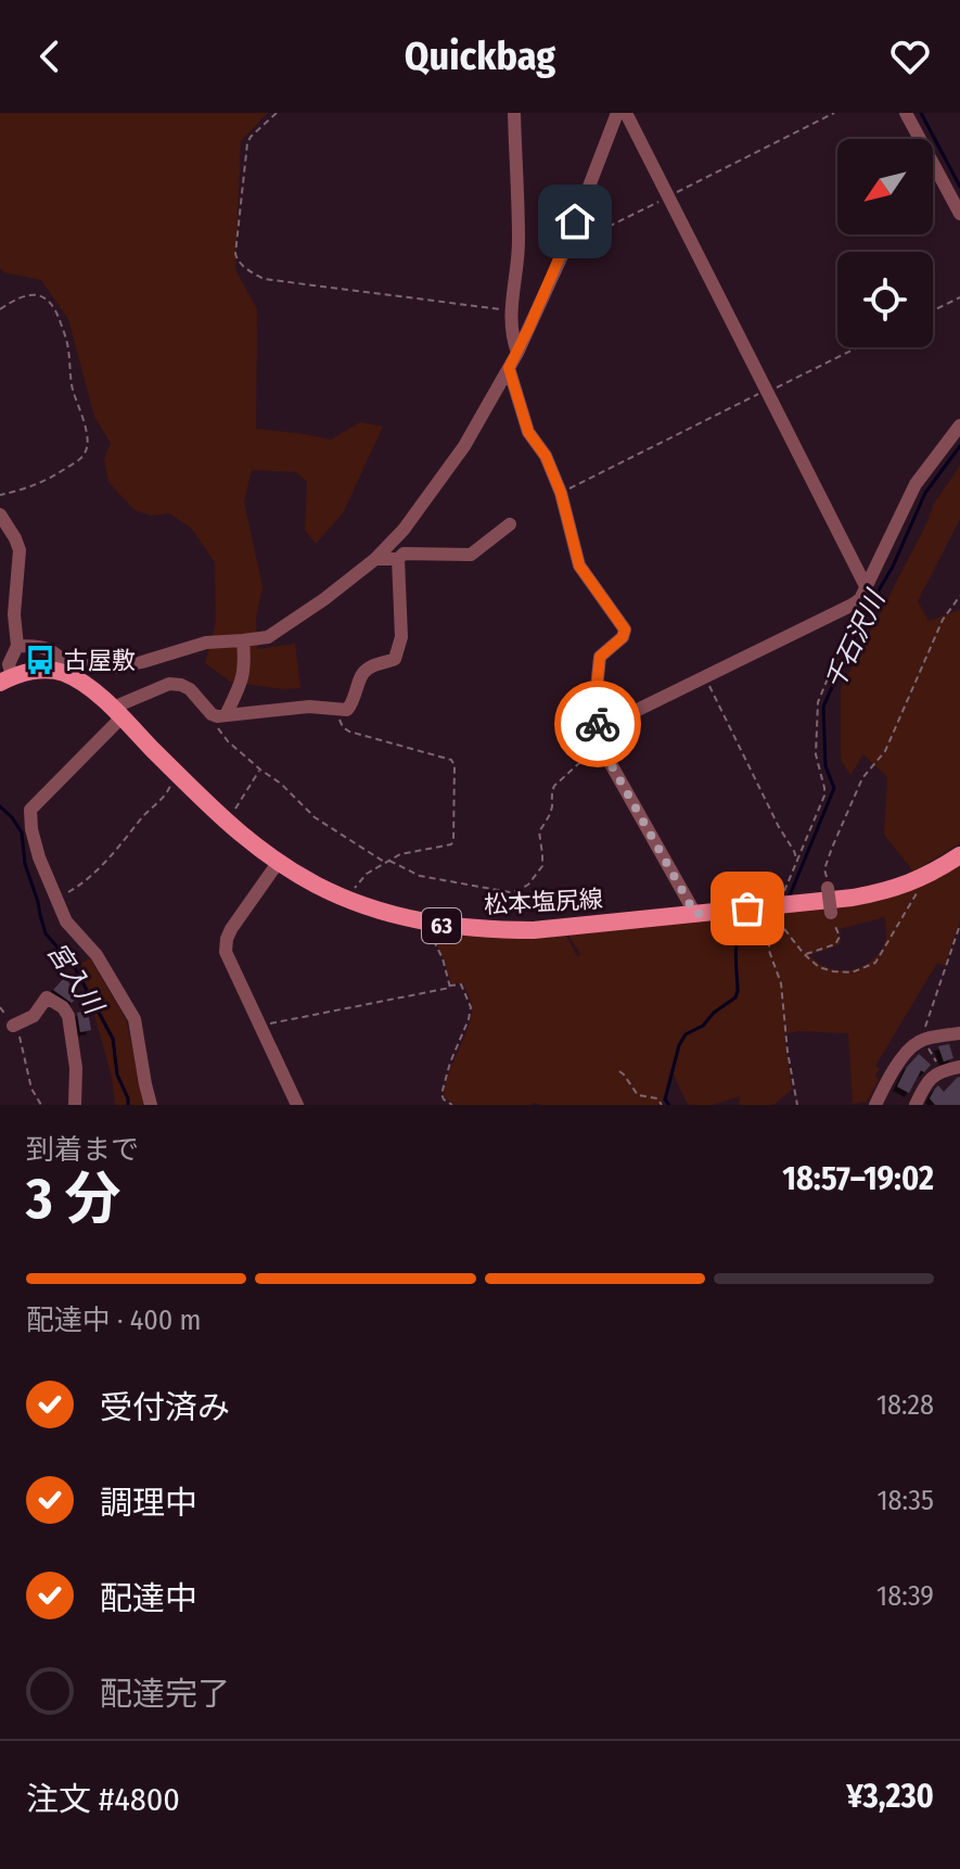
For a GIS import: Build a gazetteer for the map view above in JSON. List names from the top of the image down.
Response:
{
  "streets": {
    "main road": ["松本塩尻線", "63"]
  },
  "water": ["千石沢川", "宮入川"],
  "places": {
    "bus stop": ["古屋敷"]
  },
  "north": "bottom left",
  "page": {
    "header": "Quickbag",
    "heading": ["3 分", "到着まで", "18:57–19:02"],
    "panel": ["注文 #4800", "¥3,230"],
    "bar": "配達中 · 400 m",
    "list": [
      ["受付済み", "18:28"],
      ["調理中", "18:35"],
      ["配達中", "18:39"],
      "配達完了"
    ]
  }
}
